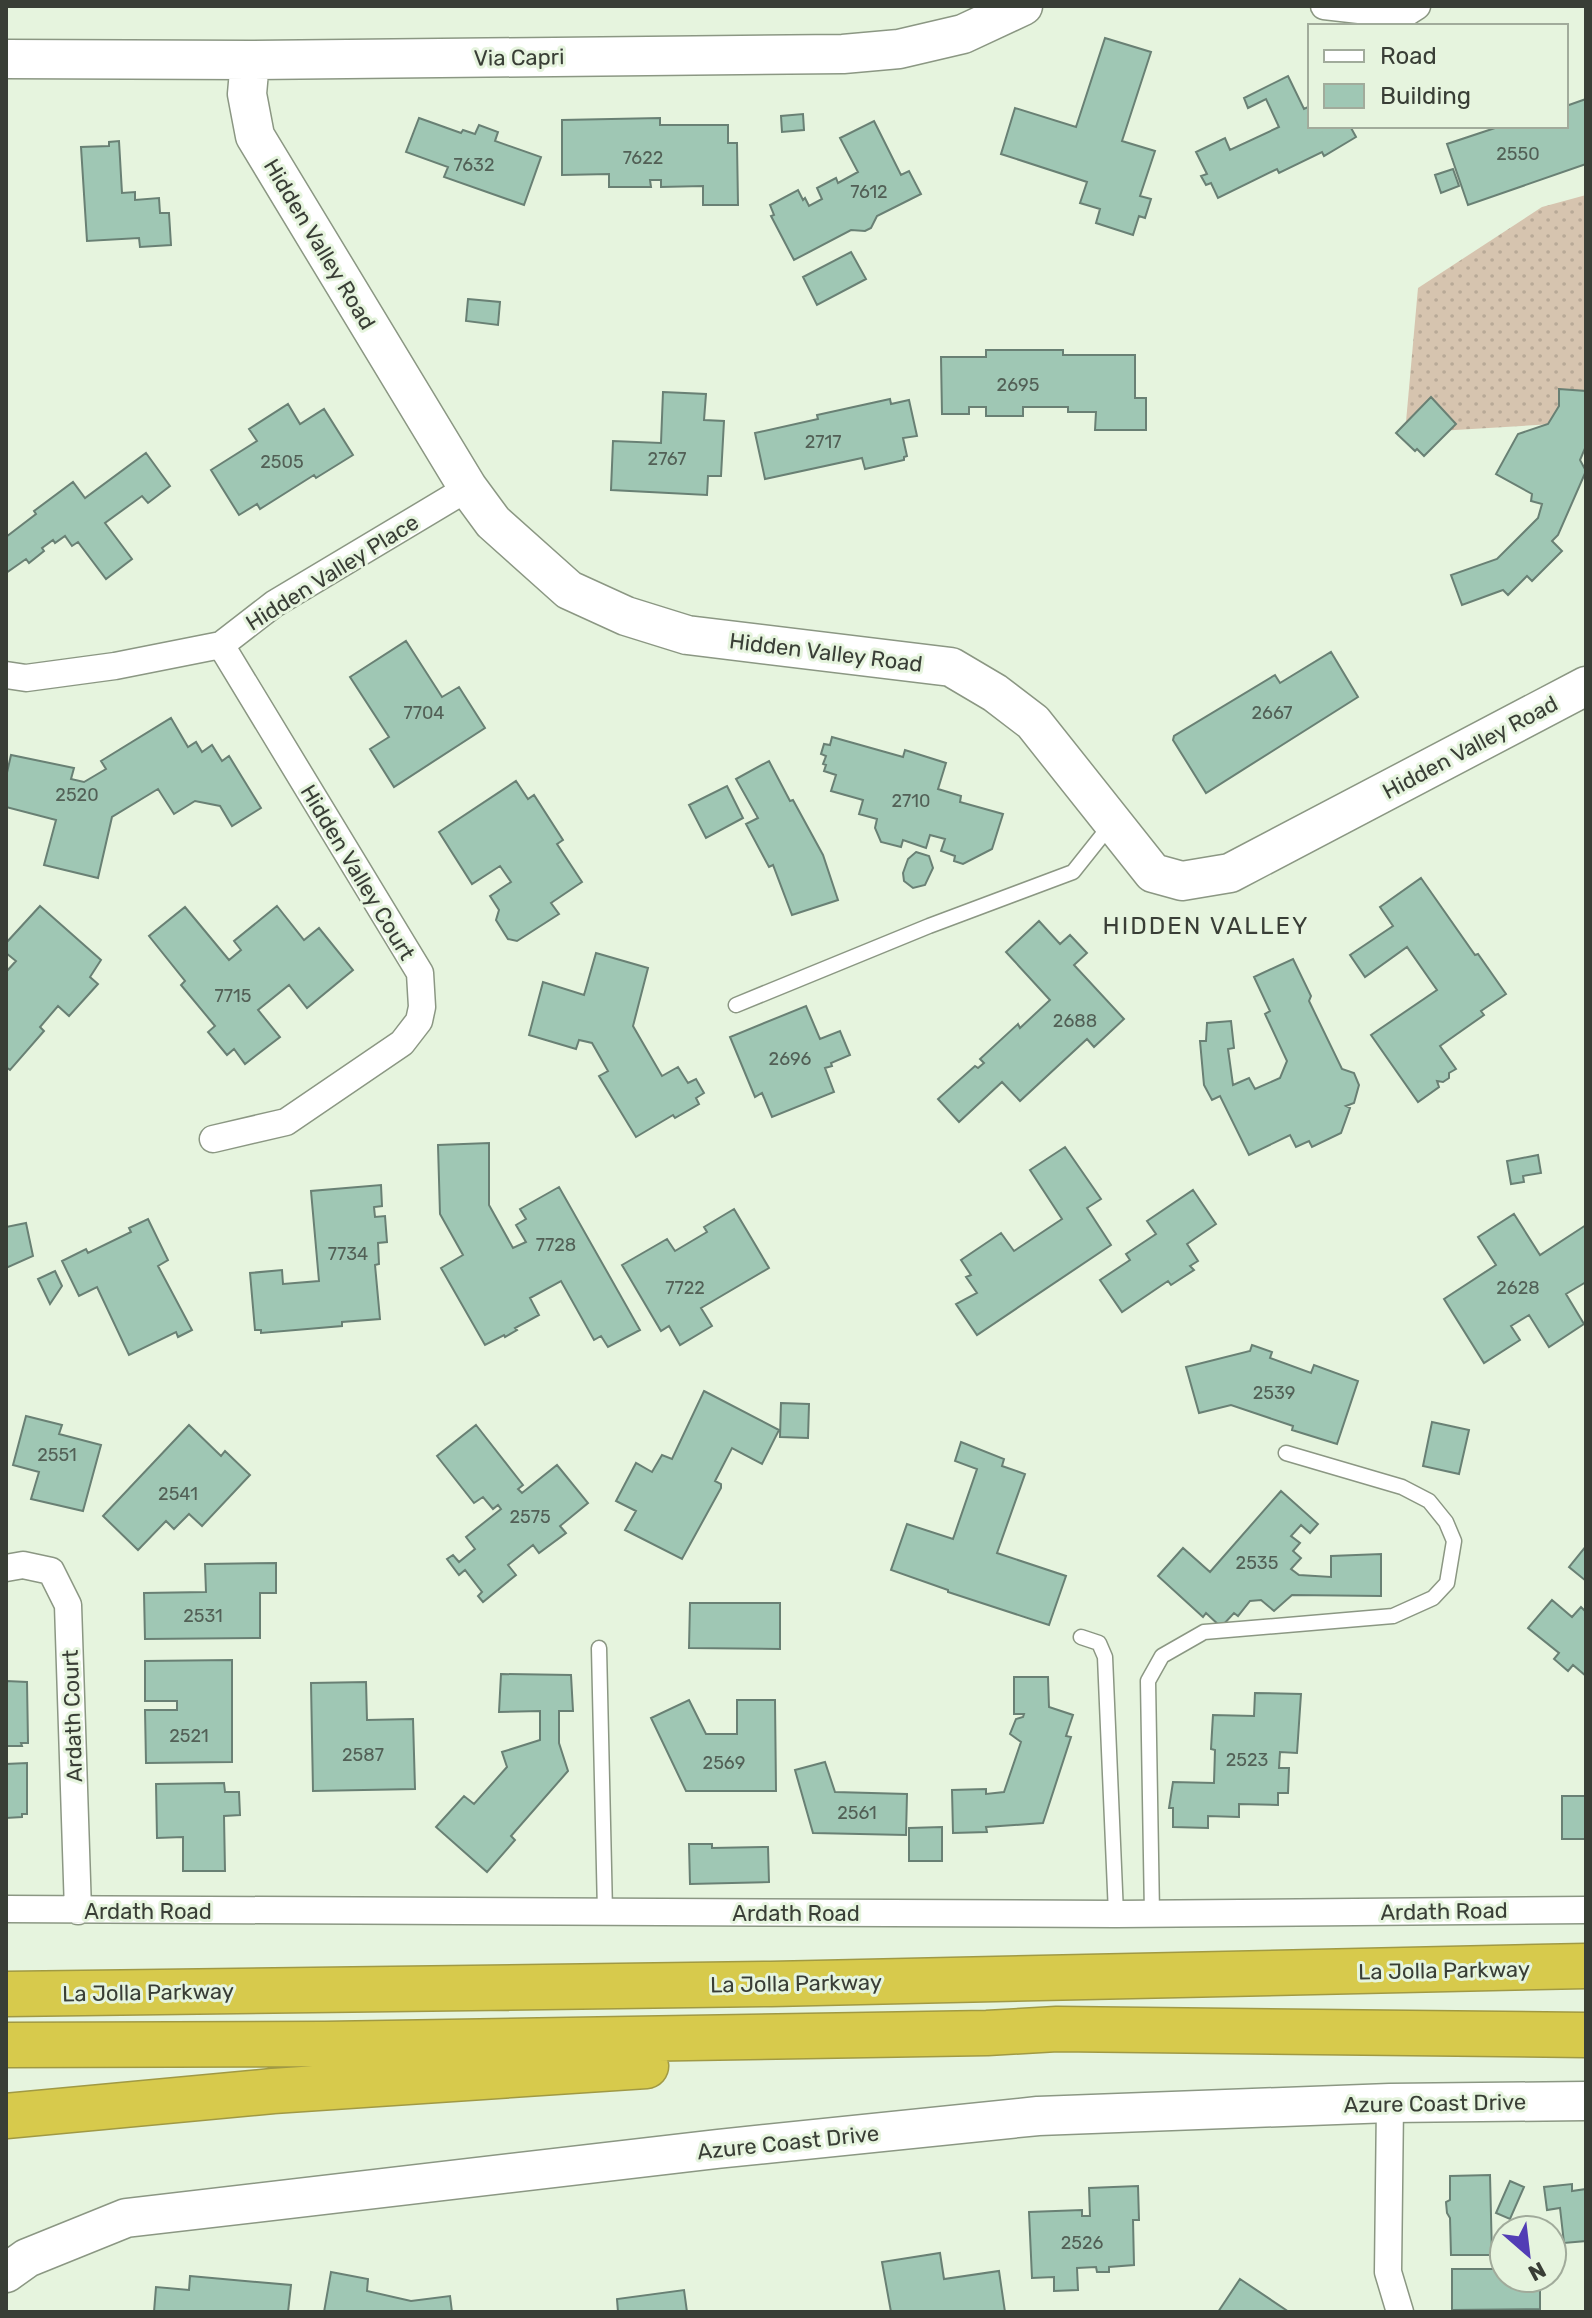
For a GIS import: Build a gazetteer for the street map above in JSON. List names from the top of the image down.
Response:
{
  "streets": {
    "highway": ["La Jolla Parkway"],
    "street": [
      "Via Capri",
      "Hidden Valley Road",
      "Hidden Valley Place",
      "Hidden Valley Court",
      "Ardath Court",
      "Ardath Road",
      "Azure Coast Drive"
    ]
  },
  "crossings": [
    ["Via Capri", "Hidden Valley Road"],
    ["Hidden Valley Road", "Hidden Valley Place"],
    ["Hidden Valley Place", "Hidden Valley Court"],
    ["Ardath Court", "Ardath Road"]
  ],
  "districts": ["HIDDEN VALLEY"],
  "house_numbers": [
    "2550",
    "7622",
    "7632",
    "7612",
    "2695",
    "2717",
    "2767",
    "2505",
    "7704",
    "2667",
    "2520",
    "2710",
    "7715",
    "2688",
    "2696",
    "7728",
    "7734",
    "7722",
    "2628",
    "2539",
    "2551",
    "2541",
    "2575",
    "2535",
    "2531",
    "2521",
    "2587",
    "2523",
    "2569",
    "2561",
    "2526"
  ],
  "legend": ["Road", "Building"],
  "north": "bottom right"
}
